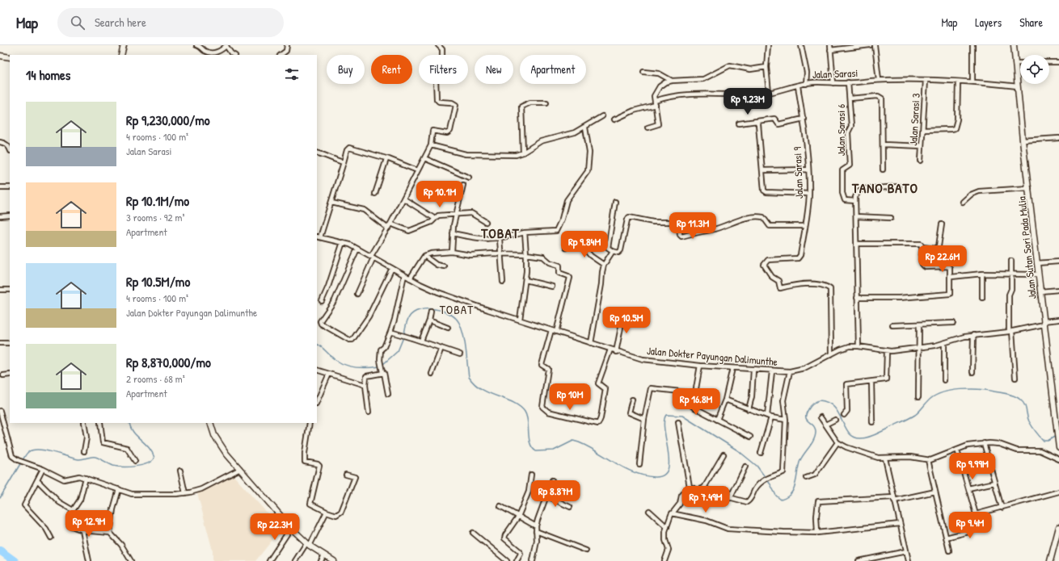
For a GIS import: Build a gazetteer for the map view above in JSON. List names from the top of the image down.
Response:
{
  "streets": {
    "street": [
      "Jalan Sarasi",
      "Jalan Sarasi 3",
      "Jalan Sarasi 6",
      "Jalan Sarasi 9",
      "Jalan Sutan Sori Pada Mulia",
      "Jalan Dokter Payungan Dalimunthe"
    ]
  },
  "crossings": [
    ["Jalan Sarasi", "Jalan Sarasi 3"],
    ["Jalan Sarasi", "Jalan Sarasi 6"],
    ["Jalan Sarasi", "Jalan Sarasi 9"],
    ["Jalan Sarasi", "Jalan Sutan Sori Pada Mulia"],
    ["Jalan Sarasi 9", "Jalan Dokter Payungan Dalimunthe"],
    ["Jalan Sutan Sori Pada Mulia", "Jalan Dokter Payungan Dalimunthe"]
  ],
  "districts": ["TANO BATO", "TOBAT", "TOBAT"],
  "page": {
    "header": "Map",
    "search": "Search here",
    "nav": ["Map", "Layers", "Share"],
    "chip": [
      "Buy",
      "Rent",
      "Filters",
      "New",
      "Apartment"
    ],
    "heading": "14 homes",
    "price": [
      "Rp 9.23M",
      "Rp 10.1M",
      "Rp 11.3M",
      "Rp 9.84M",
      "Rp 22.6M",
      "Rp 10.5M",
      "Rp 10M",
      "Rp 16.8M",
      "Rp 9.99M",
      "Rp 8.87M",
      "Rp 7.49M",
      "Rp 12.9M",
      "Rp 9.4M",
      "Rp 22.3M"
    ],
    "list": [
      {
        "name": "Rp 9,230,000/mo",
        "note": "4 rooms · 100 m² · Jalan Sarasi"
      },
      {
        "name": "Rp 10.1M/mo",
        "note": "3 rooms · 92 m² · Apartment"
      },
      {
        "name": "Rp 10.5M/mo",
        "note": "4 rooms · 100 m² · Jalan Dokter Payungan Dalimunthe"
      },
      {
        "name": "Rp 8,870,000/mo",
        "note": "2 rooms · 68 m² · Apartment"
      }
    ]
  }
}
